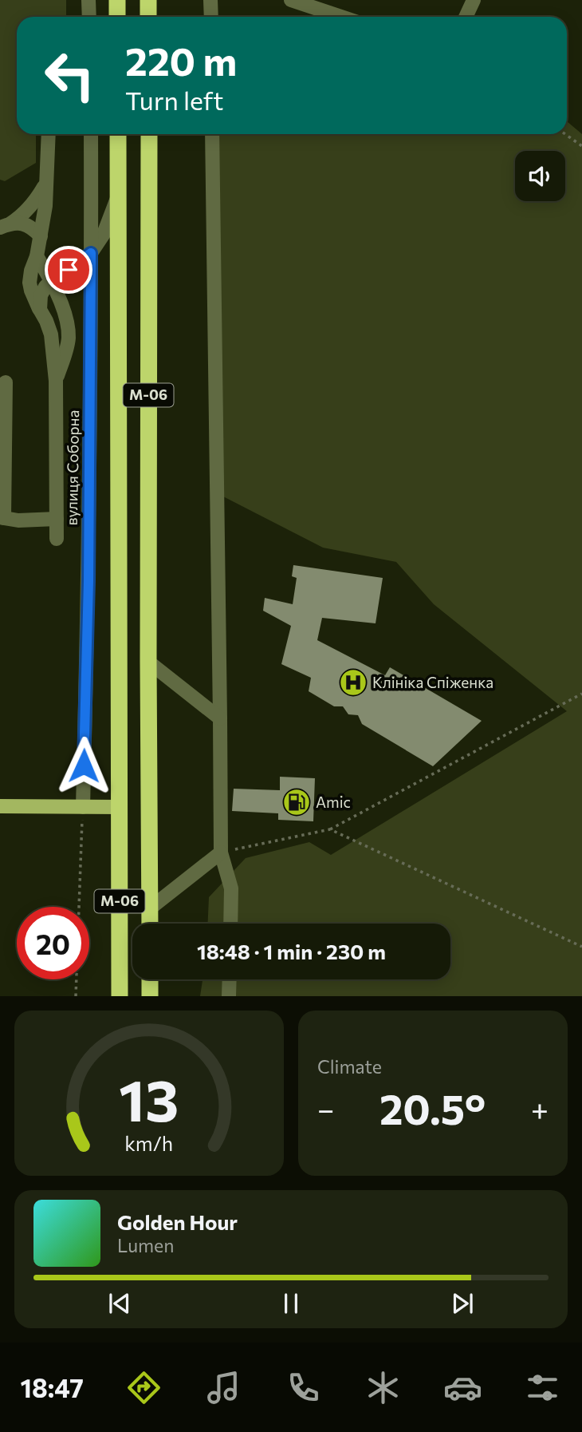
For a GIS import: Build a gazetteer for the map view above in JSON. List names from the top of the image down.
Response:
{
  "streets": {
    "highway": ["М-06"],
    "street": ["вулиця Соборна"]
  },
  "places": {
    "hospital": ["Клініка Спіженка"],
    "fuel station": ["Amic"]
  },
  "page": {
    "turn": ["220 m", "Turn left"],
    "limit": "20",
    "trip": "18:48 · 1 min · 230 m",
    "tile": "Climate",
    "heat": ["−", "20.5°", "+"],
    "song": ["Golden Hour", "Lumen"],
    "tabs": "18:47",
    "gauge": ["13", "km/h"]
  }
}
